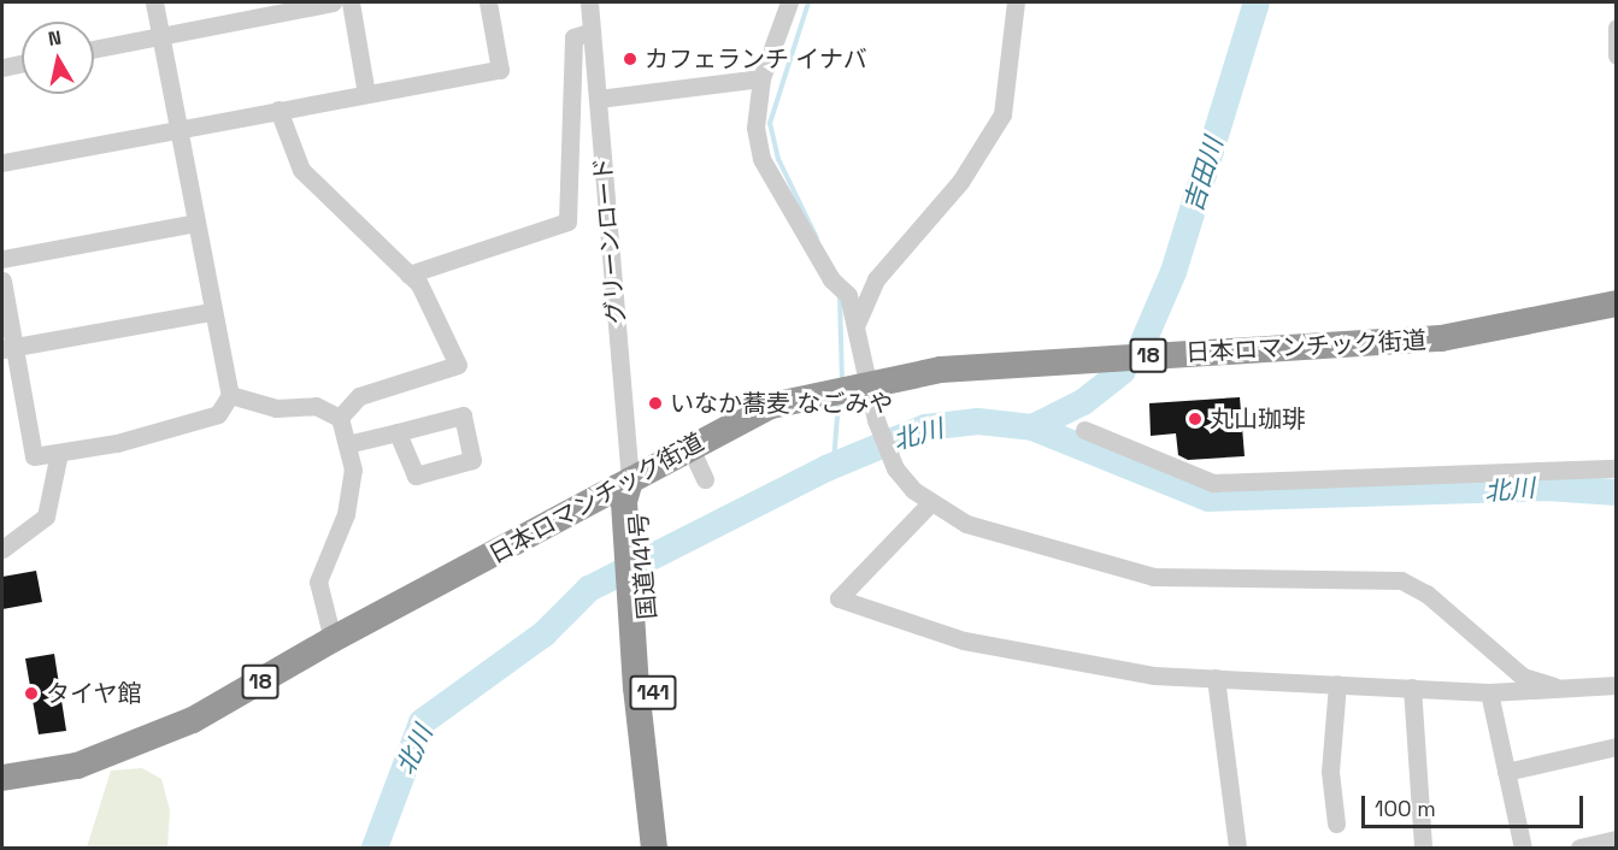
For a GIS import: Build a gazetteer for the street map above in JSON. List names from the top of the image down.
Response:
{
  "streets": {
    "highway": [
      "日本ロマンチック街道",
      "18",
      "国道141号",
      "141"
    ],
    "street": ["グリーンロード"]
  },
  "crossings": [
    ["グリーンロード", "日本ロマンチック街道"],
    ["グリーンロード", "国道141号"],
    ["日本ロマンチック街道", "国道141号"]
  ],
  "water": ["吉田川", "北川"],
  "places": [
    "カフェランチ イナバ",
    "いなか蕎麦 なごみや",
    "丸山珈琲",
    "タイヤ館"
  ],
  "scale_bar": "100 m",
  "north": "top"
}
